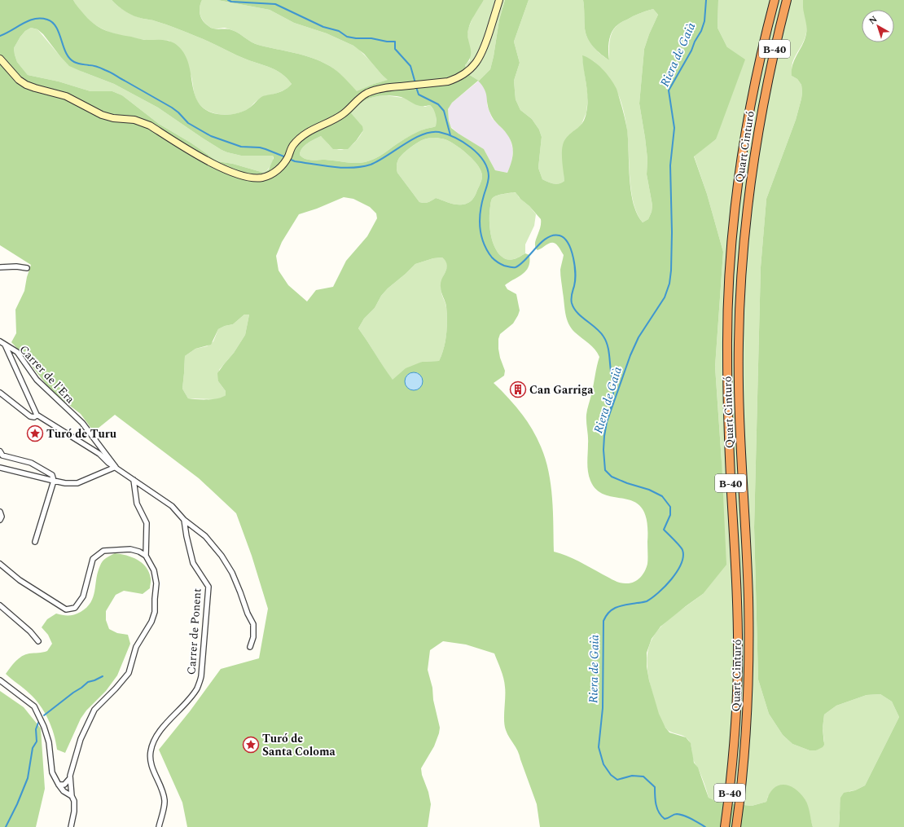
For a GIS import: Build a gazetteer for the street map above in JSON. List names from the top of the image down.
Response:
{
  "streets": {
    "highway": ["B-40", "Quart Cinturó"],
    "street": ["Carrer de l'Era", "Carrer de Ponent"]
  },
  "water": ["Riera de Gaià"],
  "places": {
    "building": ["Can Garriga"],
    "place": ["Turó de Turu", "Turó de Santa Coloma"]
  },
  "north": "top left"
}
